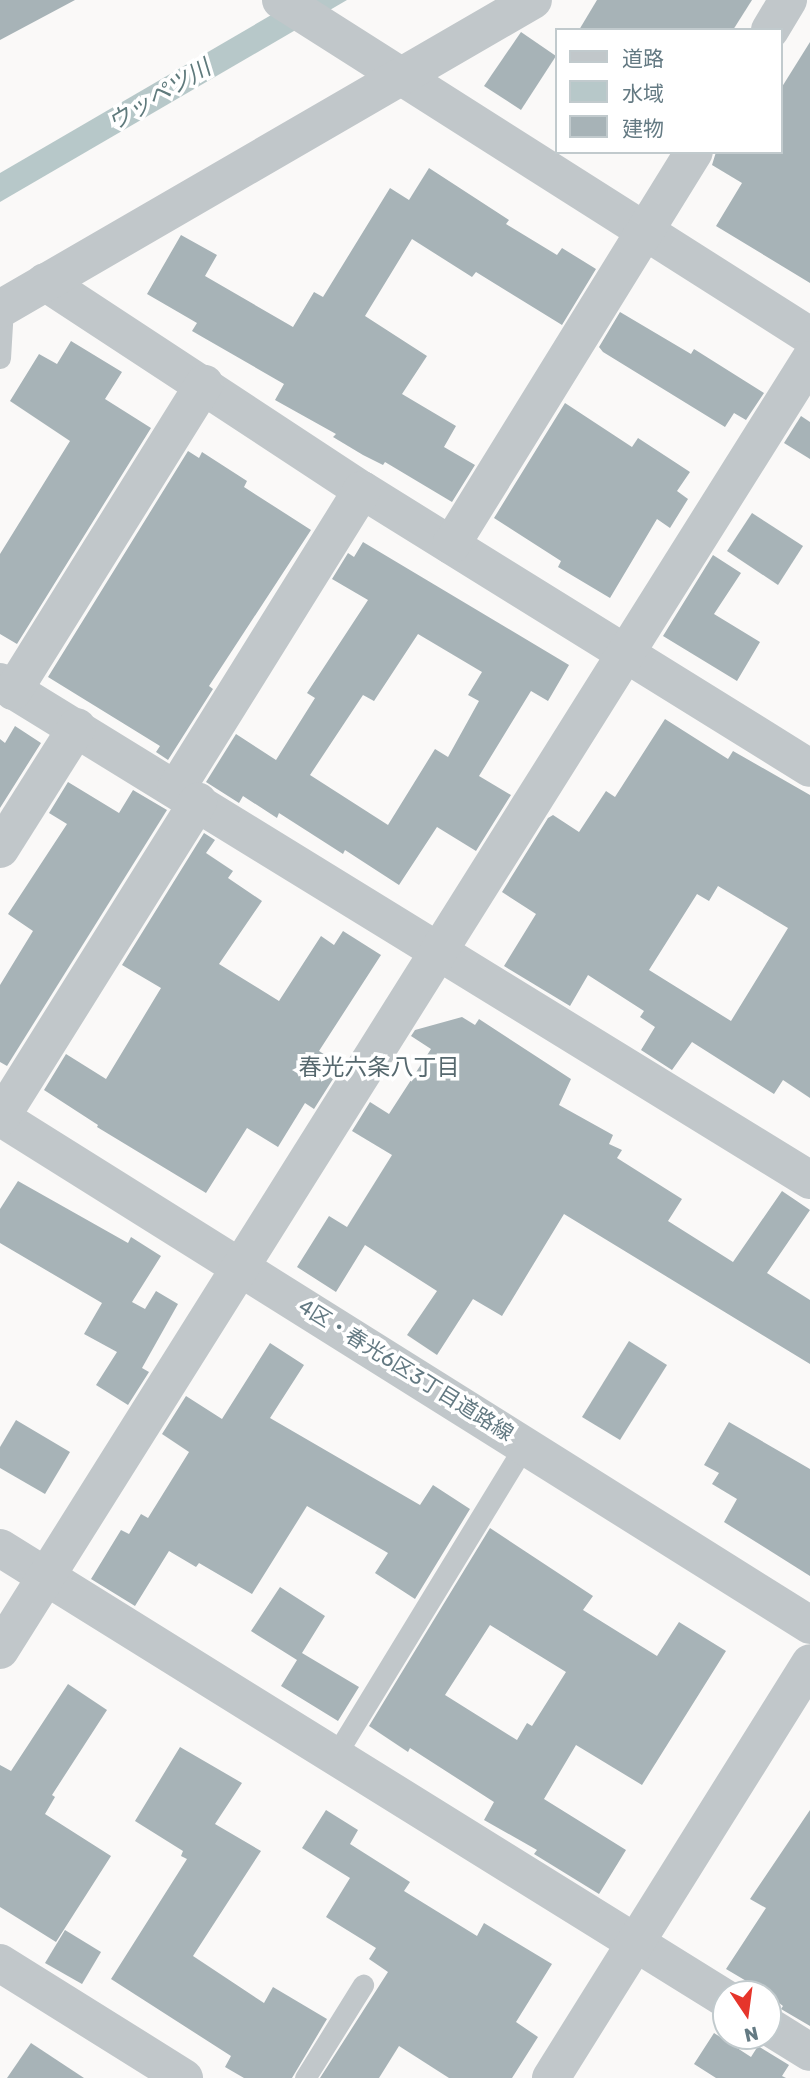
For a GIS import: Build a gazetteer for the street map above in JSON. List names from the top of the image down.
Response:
{
  "streets": {
    "street": ["4区・春光6区3丁目道路線"]
  },
  "districts": ["春光六条八丁目"],
  "water": ["ウッペツ川"],
  "legend": ["道路", "水域", "建物"],
  "north": "bottom"
}
